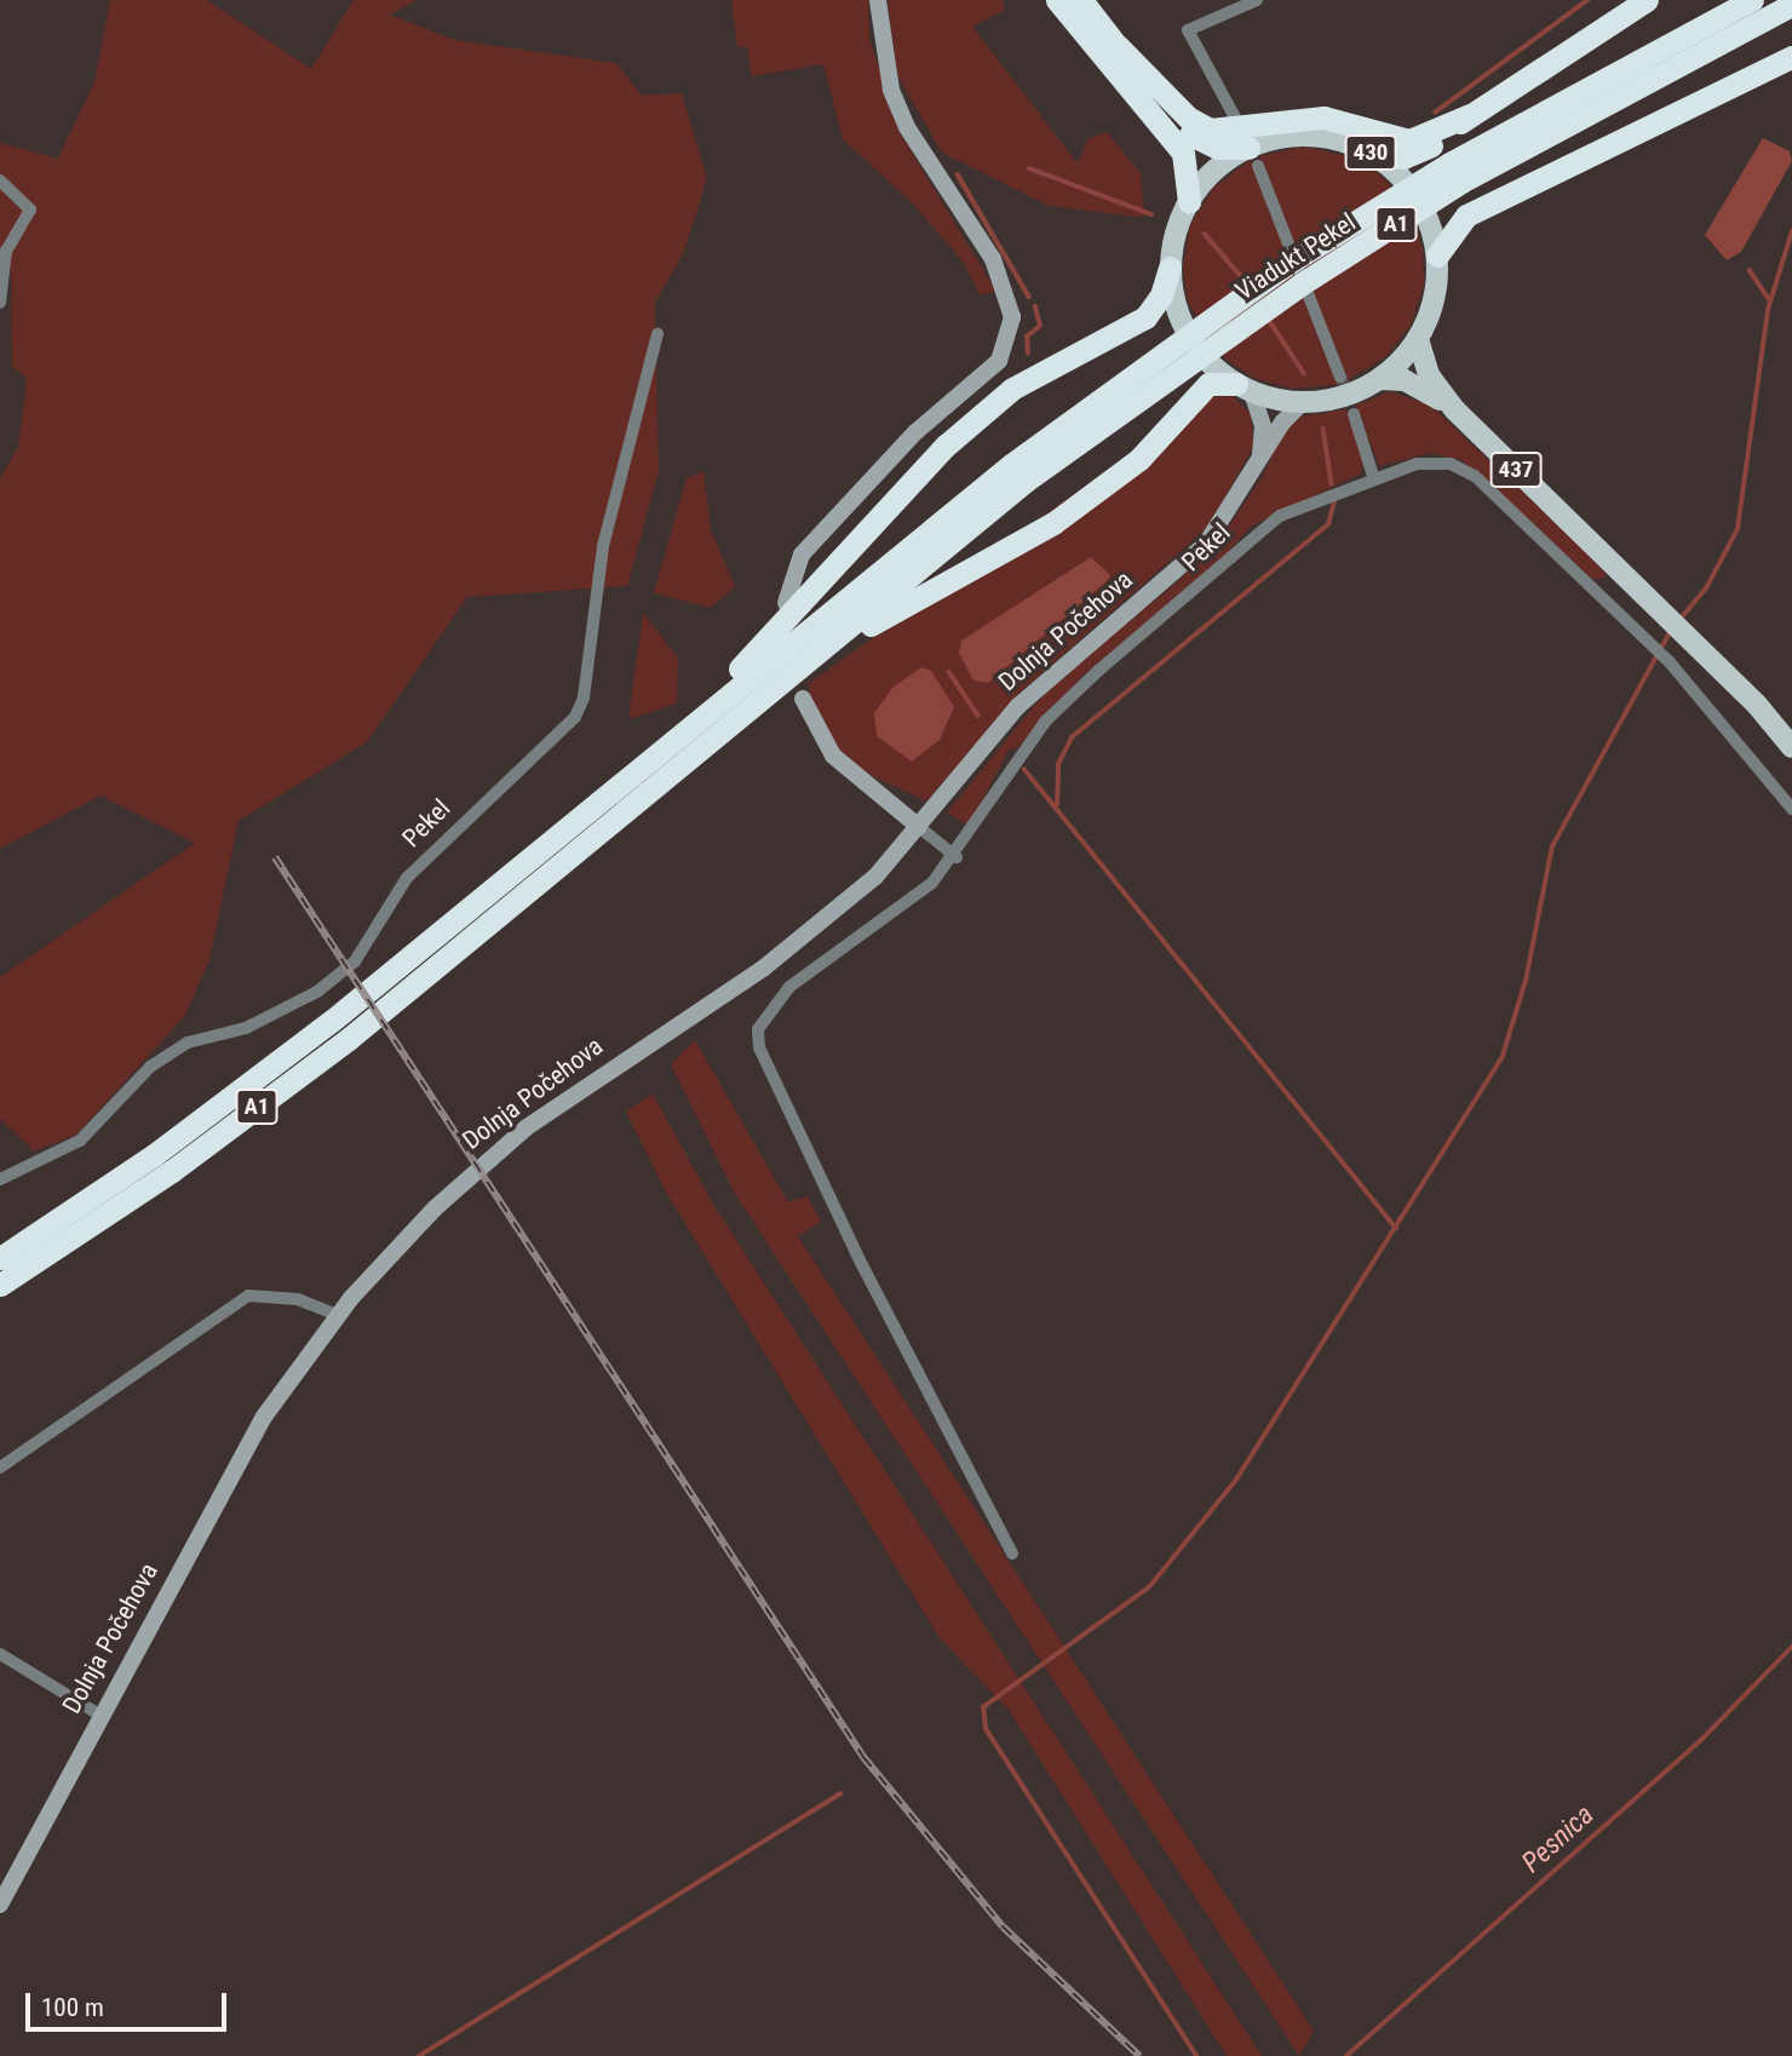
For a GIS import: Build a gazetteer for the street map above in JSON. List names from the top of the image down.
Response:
{
  "streets": {
    "highway": ["430", "A1", "Viadukt Pekel"],
    "main road": ["437", "Dolnja Počehova"],
    "street": ["Pekel"]
  },
  "crossings": [
    ["430", "437"],
    ["430", "Dolnja Počehova"],
    ["A1", "Viadukt Pekel"],
    ["437", "Dolnja Počehova"]
  ],
  "water": ["Pesnica"],
  "scale_bar": "100 m"
}
